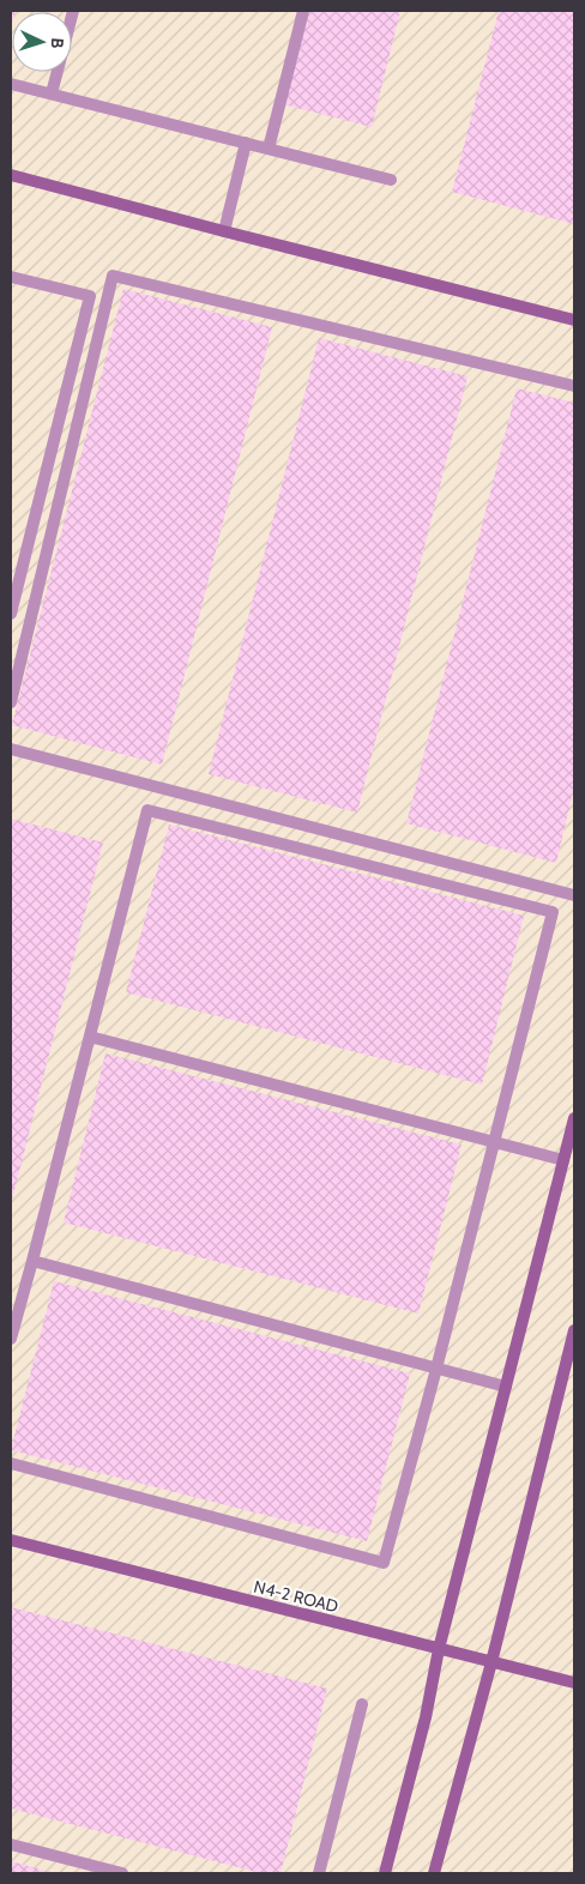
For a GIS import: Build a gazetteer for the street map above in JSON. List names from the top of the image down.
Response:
{
  "streets": {
    "street": ["N4-2 ROAD"]
  },
  "north": "right"
}
